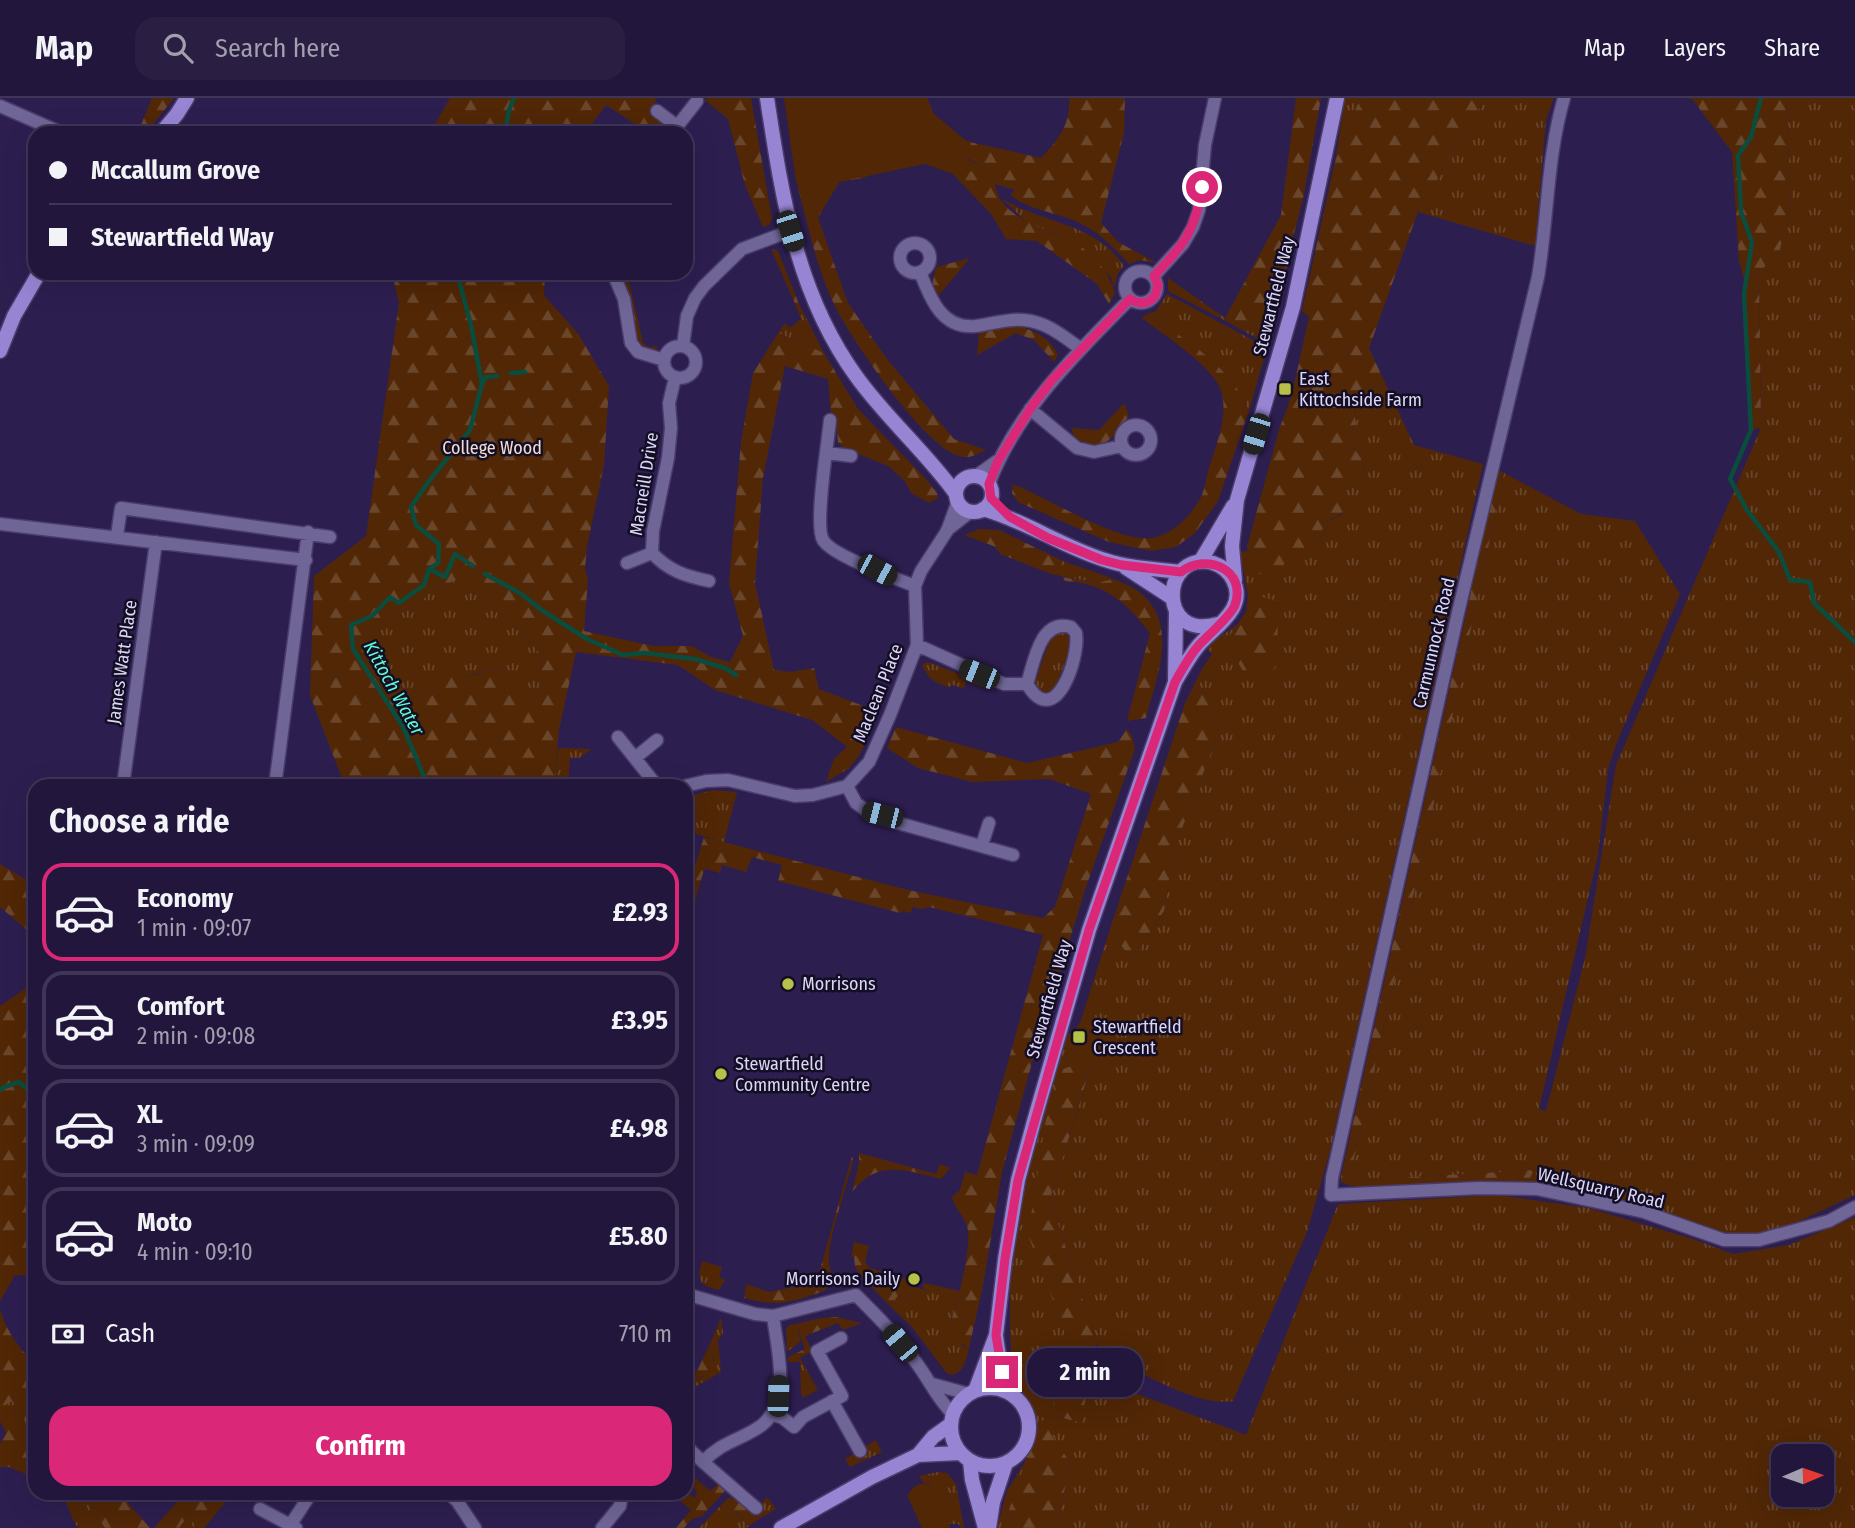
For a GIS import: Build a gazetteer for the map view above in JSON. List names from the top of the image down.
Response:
{
  "streets": {
    "street": [
      "Stewartfield Way",
      "Macneill Drive",
      "Carmunnock Road",
      "James Watt Place",
      "Maclean Place",
      "Wellsquarry Road"
    ]
  },
  "crossings": [
    ["Carmunnock Road", "Wellsquarry Road"]
  ],
  "water": ["Kittoch Water"],
  "parks": ["College Wood"],
  "places": {
    "transit": ["East Kittochside Farm", "Stewartfield Crescent"],
    "other": ["Morrisons", "Stewartfield Community Centre", "Morrisons Daily"]
  },
  "north": "right",
  "page": {
    "header": "Map",
    "search": "Search here",
    "nav": ["Map", "Layers", "Share"],
    "banner": ["Mccallum Grove", "Stewartfield Way"],
    "heading": "Choose a ride",
    "list": [
      {
        "name": "Economy",
        "note": "1 min · 09:07",
        "value": "£2.93"
      },
      {
        "name": "Comfort",
        "note": "2 min · 09:08",
        "value": "£3.95"
      },
      {
        "name": "XL",
        "note": "3 min · 09:09",
        "value": "£4.98"
      },
      {
        "name": "Moto",
        "note": "4 min · 09:10",
        "value": "£5.80"
      }
    ],
    "pay": ["Cash", "710 m"],
    "bubble": "2 min",
    "buttons": "Confirm"
  }
}
